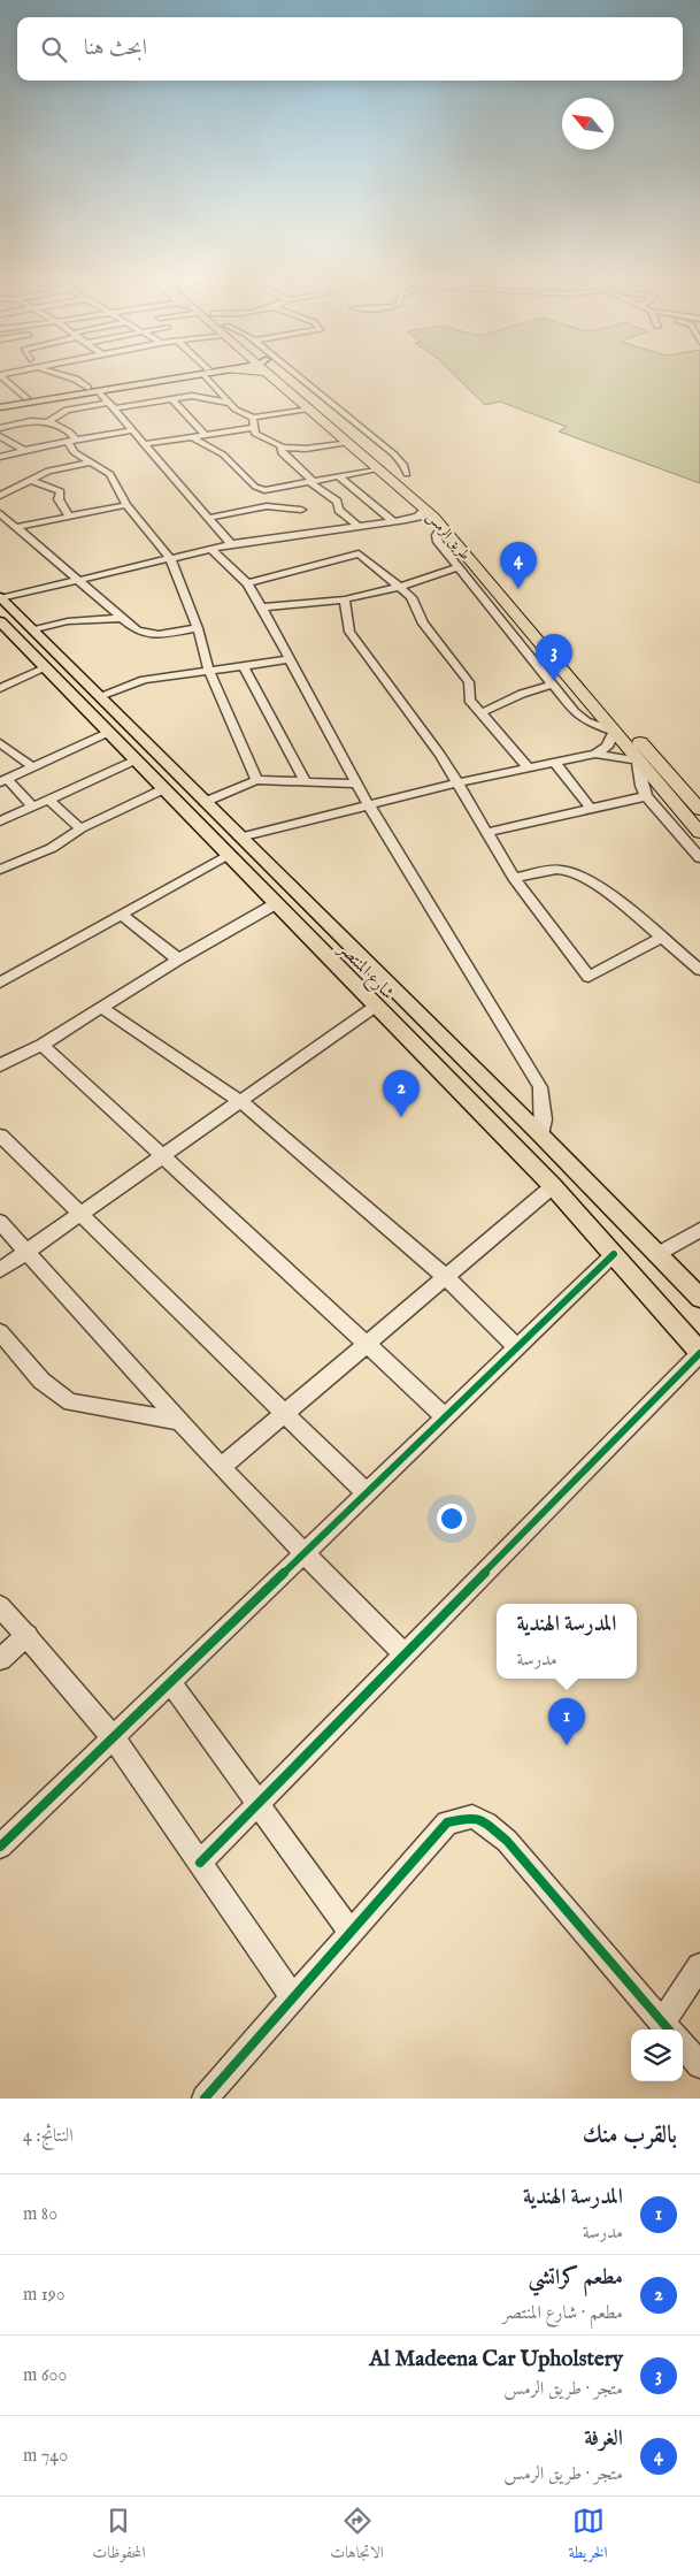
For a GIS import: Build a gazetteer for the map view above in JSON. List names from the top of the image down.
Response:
{
  "streets": {
    "highway": ["طريق الرمس"],
    "main road": ["شارع المنتصر"]
  },
  "north": "top left",
  "page": {
    "search": "ابحث هنا",
    "pins": [
      "4",
      "3",
      "2",
      "1"
    ],
    "popup": ["المدرسة الهندية", "مدرسة"],
    "heading": ["بالقرب منك", "النتائج: 4"],
    "list": [
      {
        "mark": "1",
        "name": "المدرسة الهندية",
        "note": "مدرسة",
        "value": "80 m"
      },
      {
        "mark": "2",
        "name": "مطعم كراتشي",
        "note": "مطعم · شارع المنتصر",
        "value": "190 m"
      },
      {
        "mark": "3",
        "name": "Al Madeena Car Upholstery",
        "note": "متجر · طريق الرمس",
        "value": "600 m"
      },
      {
        "mark": "4",
        "name": "الغرفة",
        "note": "متجر · طريق الرمس",
        "value": "740 m"
      }
    ],
    "nav": ["الخريطة", "الاتجاهات", "المحفوظات"]
  }
}
